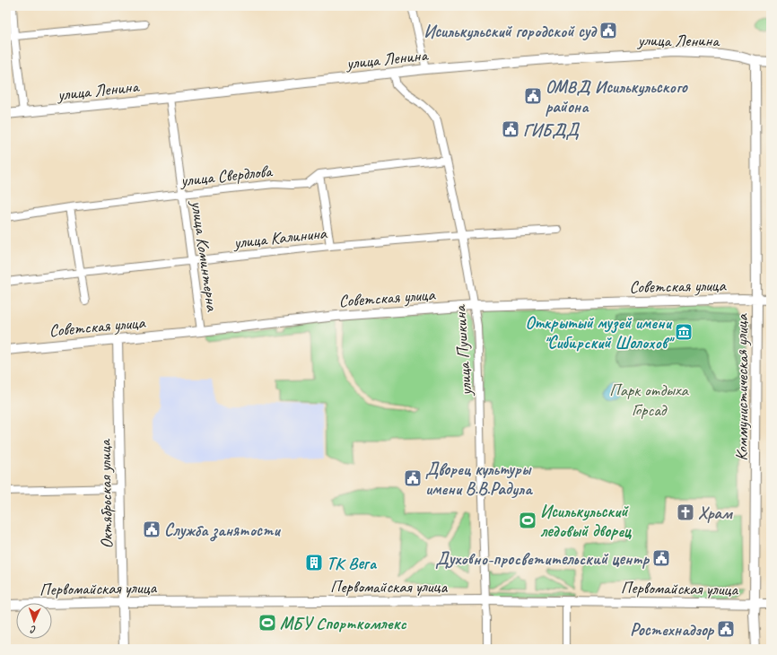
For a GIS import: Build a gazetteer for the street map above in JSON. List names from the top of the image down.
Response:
{
  "streets": {
    "street": [
      "улица Ленина",
      "улица Свердлова",
      "улица Калинина",
      "улица Коминтерна",
      "Советская улица",
      "улица Пушкина",
      "Коммунистическая улица",
      "Октябрьская улица",
      "Первомайская улица"
    ]
  },
  "crossings": [
    ["улица Ленина", "улица Коминтерна"],
    ["улица Ленина", "улица Пушкина"],
    ["улица Ленина", "Коммунистическая улица"],
    ["улица Свердлова", "улица Коминтерна"],
    ["улица Свердлова", "улица Пушкина"],
    ["улица Калинина", "улица Коминтерна"],
    ["улица Калинина", "улица Пушкина"],
    ["улица Коминтерна", "Советская улица"],
    ["Советская улица", "улица Пушкина"],
    ["Советская улица", "Коммунистическая улица"],
    ["Советская улица", "Октябрьская улица"],
    ["улица Пушкина", "Первомайская улица"],
    ["Коммунистическая улица", "Первомайская улица"],
    ["Октябрьская улица", "Первомайская улица"]
  ],
  "parks": ["Парк отдыха Горсад"],
  "places": {
    "public building": [
      "Исилькульский городской суд",
      "ОМВД Исилькульского района",
      "ГИБДД",
      "Дворец культуры имени В.В.Радула",
      "Служба занятости",
      "Духовно-просветительский центр",
      "Ростехнадзор"
    ],
    "museum": ["Открытый музей имени \"Сибирский Шолохов\""],
    "church": ["Храм"],
    "sports": ["Исилькульский ледовый дворец", "МБУ Спорткомлекс"],
    "building": ["ТК Вега"]
  },
  "north": "bottom"
}
